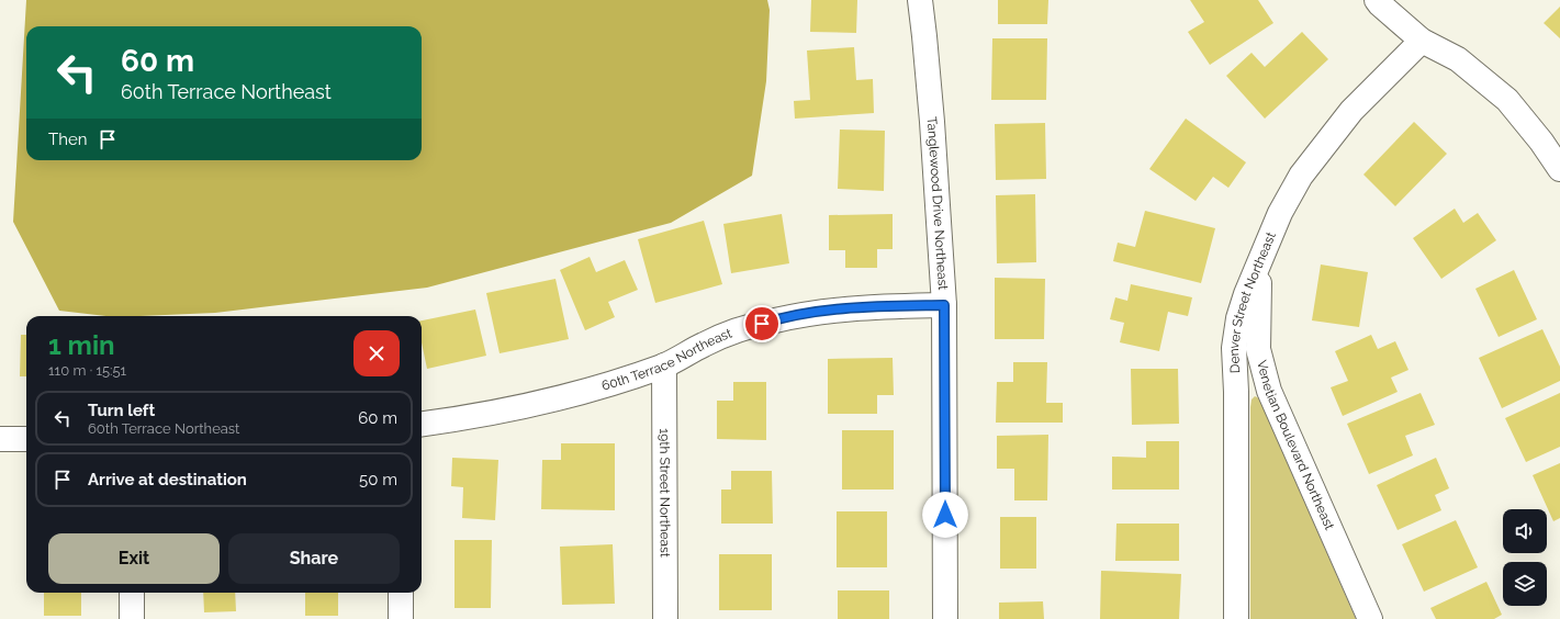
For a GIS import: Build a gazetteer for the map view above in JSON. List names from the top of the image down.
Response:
{
  "streets": {
    "street": [
      "Tanglewood Drive Northeast",
      "Denver Street Northeast",
      "60th Terrace Northeast",
      "Venetian Boulevard Northeast",
      "19th Street Northeast"
    ]
  },
  "crossings": [
    ["Tanglewood Drive Northeast", "60th Terrace Northeast"],
    ["Denver Street Northeast", "Venetian Boulevard Northeast"],
    ["60th Terrace Northeast", "19th Street Northeast"]
  ],
  "page": {
    "turn": ["60 m", "60th Terrace Northeast"],
    "then": "Then",
    "heading": ["1 min", "110 m · 15:51"],
    "list": [
      {
        "name": "Turn left",
        "note": "60th Terrace Northeast",
        "value": "60 m"
      },
      {
        "name": "Arrive at destination",
        "value": "50 m"
      }
    ],
    "buttons": ["Exit", "Share"]
  }
}
